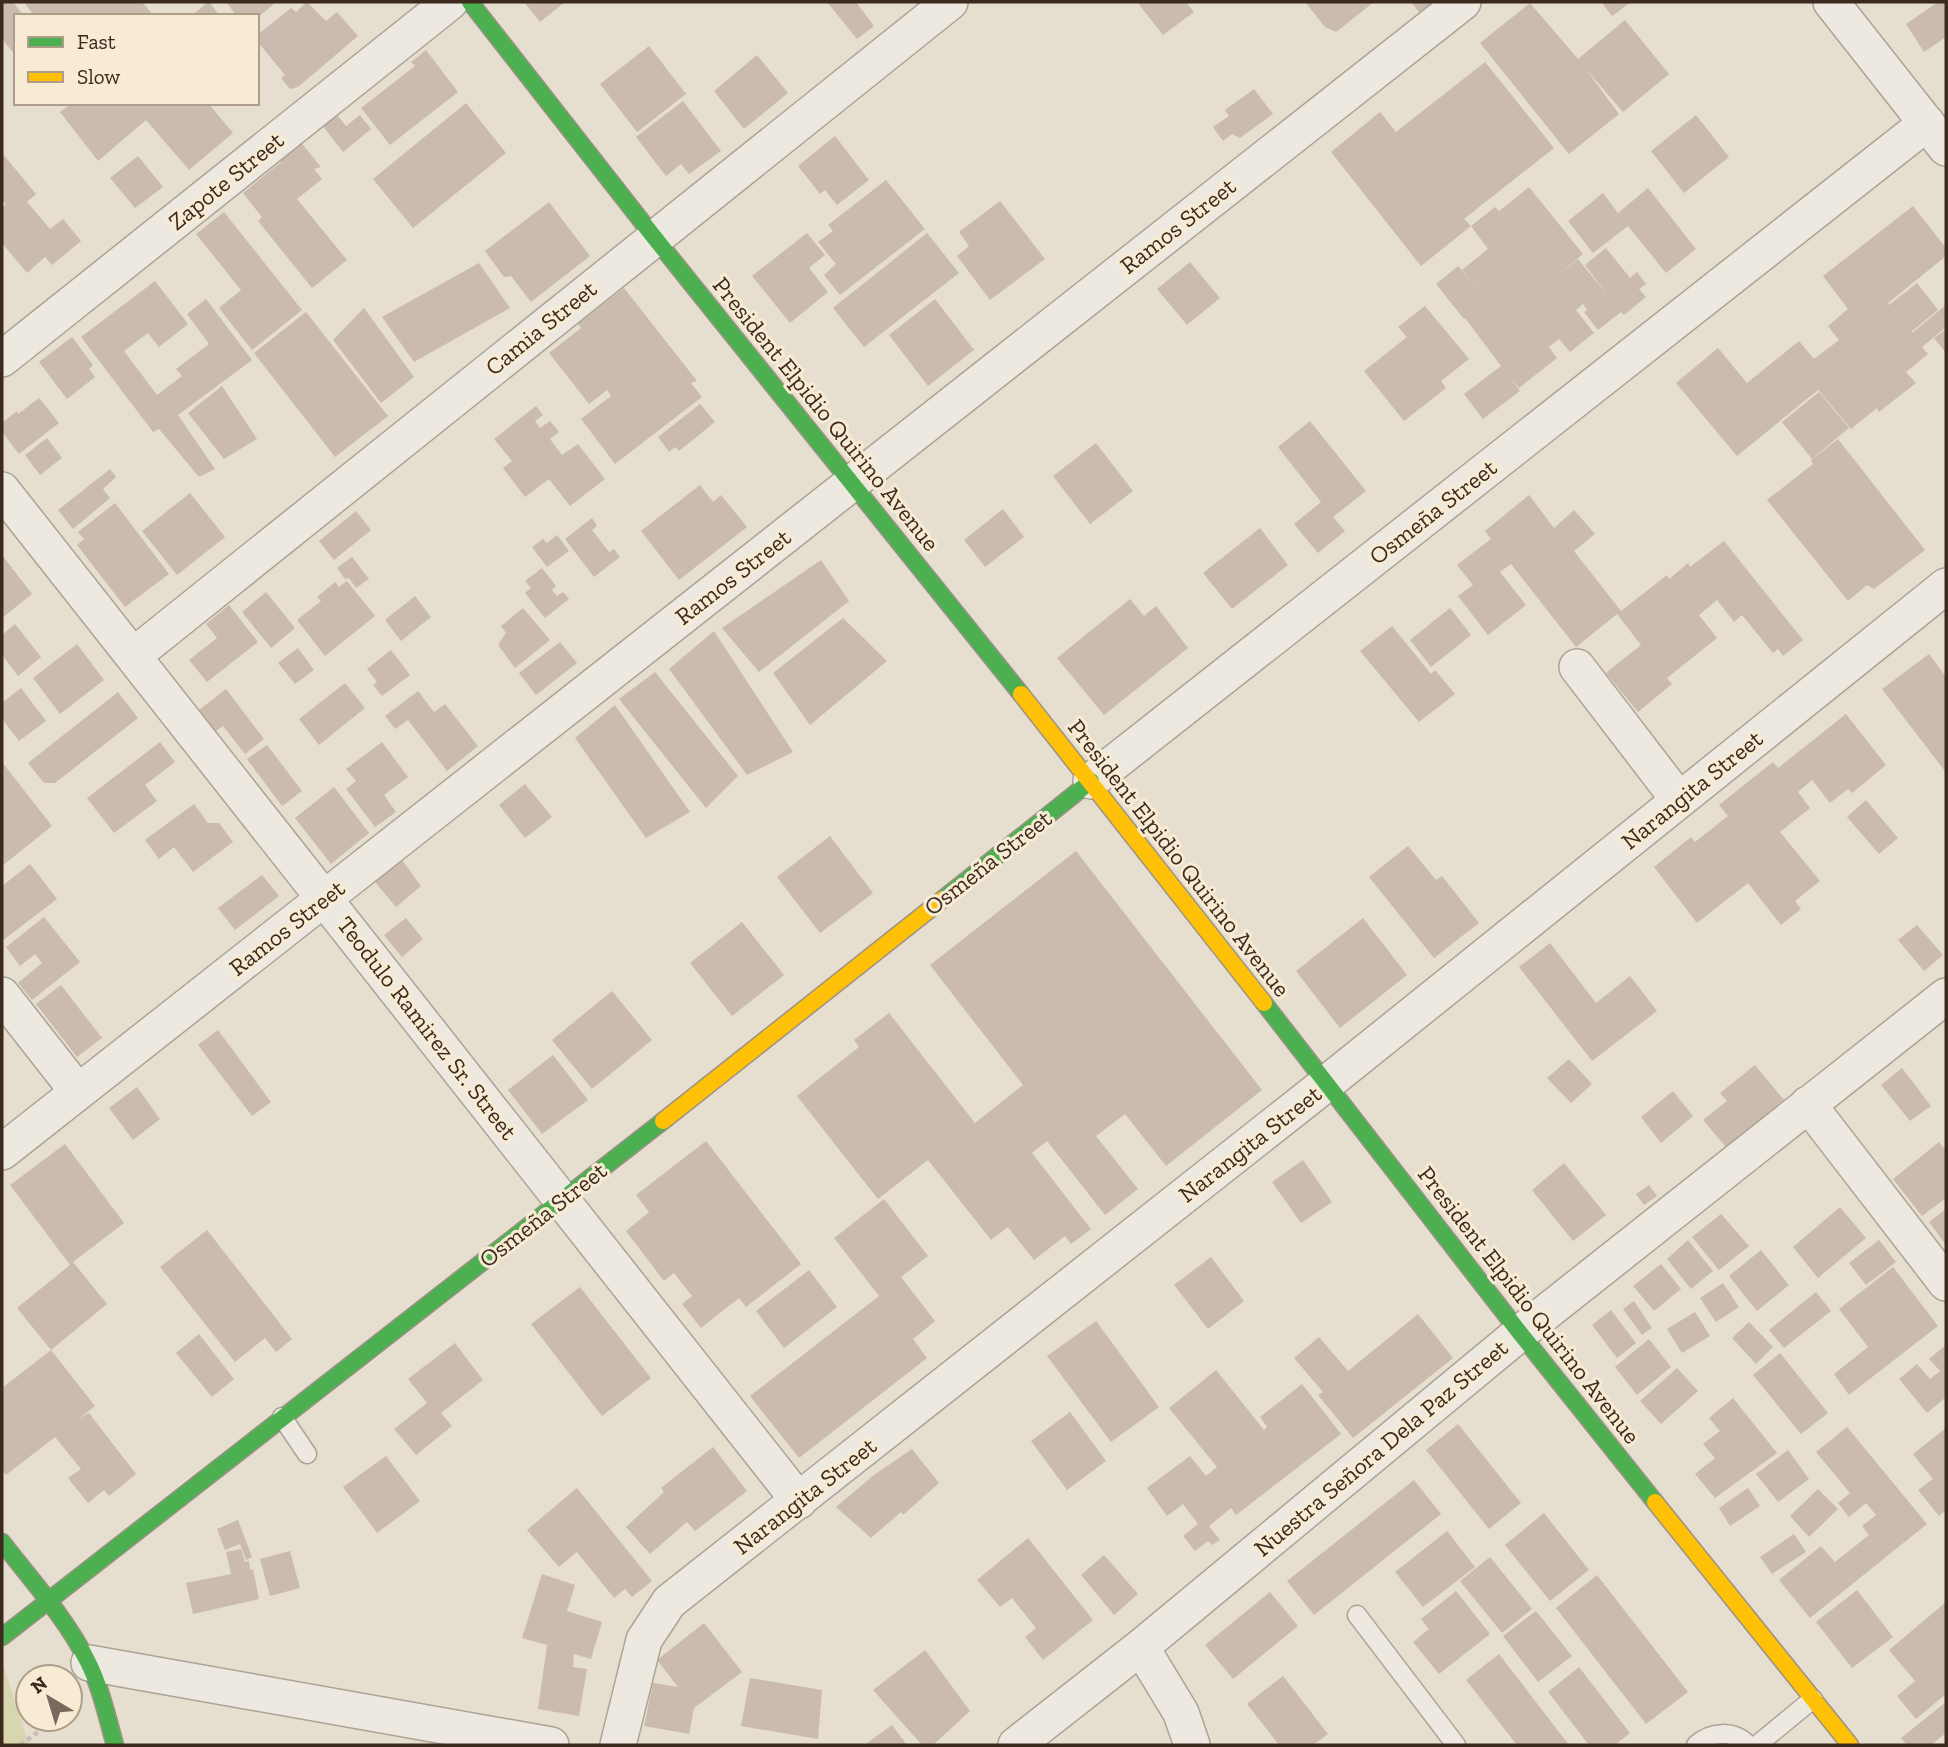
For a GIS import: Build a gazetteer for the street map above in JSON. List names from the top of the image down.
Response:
{
  "streets": {
    "street": [
      "Zapote Street",
      "Ramos Street",
      "Camia Street",
      "President Elpidio Quirino Avenue",
      "Osmeña Street",
      "Narangita Street",
      "Teodulo Ramirez Sr. Street",
      "Nuestra Señora Dela Paz Street"
    ]
  },
  "crossings": [
    ["Ramos Street", "President Elpidio Quirino Avenue"],
    ["Ramos Street", "Teodulo Ramirez Sr. Street"],
    ["Camia Street", "President Elpidio Quirino Avenue"],
    ["Camia Street", "Teodulo Ramirez Sr. Street"],
    ["President Elpidio Quirino Avenue", "Osmeña Street"],
    ["President Elpidio Quirino Avenue", "Narangita Street"],
    ["President Elpidio Quirino Avenue", "Nuestra Señora Dela Paz Street"],
    ["Osmeña Street", "Teodulo Ramirez Sr. Street"],
    ["Narangita Street", "Teodulo Ramirez Sr. Street"]
  ],
  "legend": ["Fast", "Slow"],
  "north": "top left"
}
